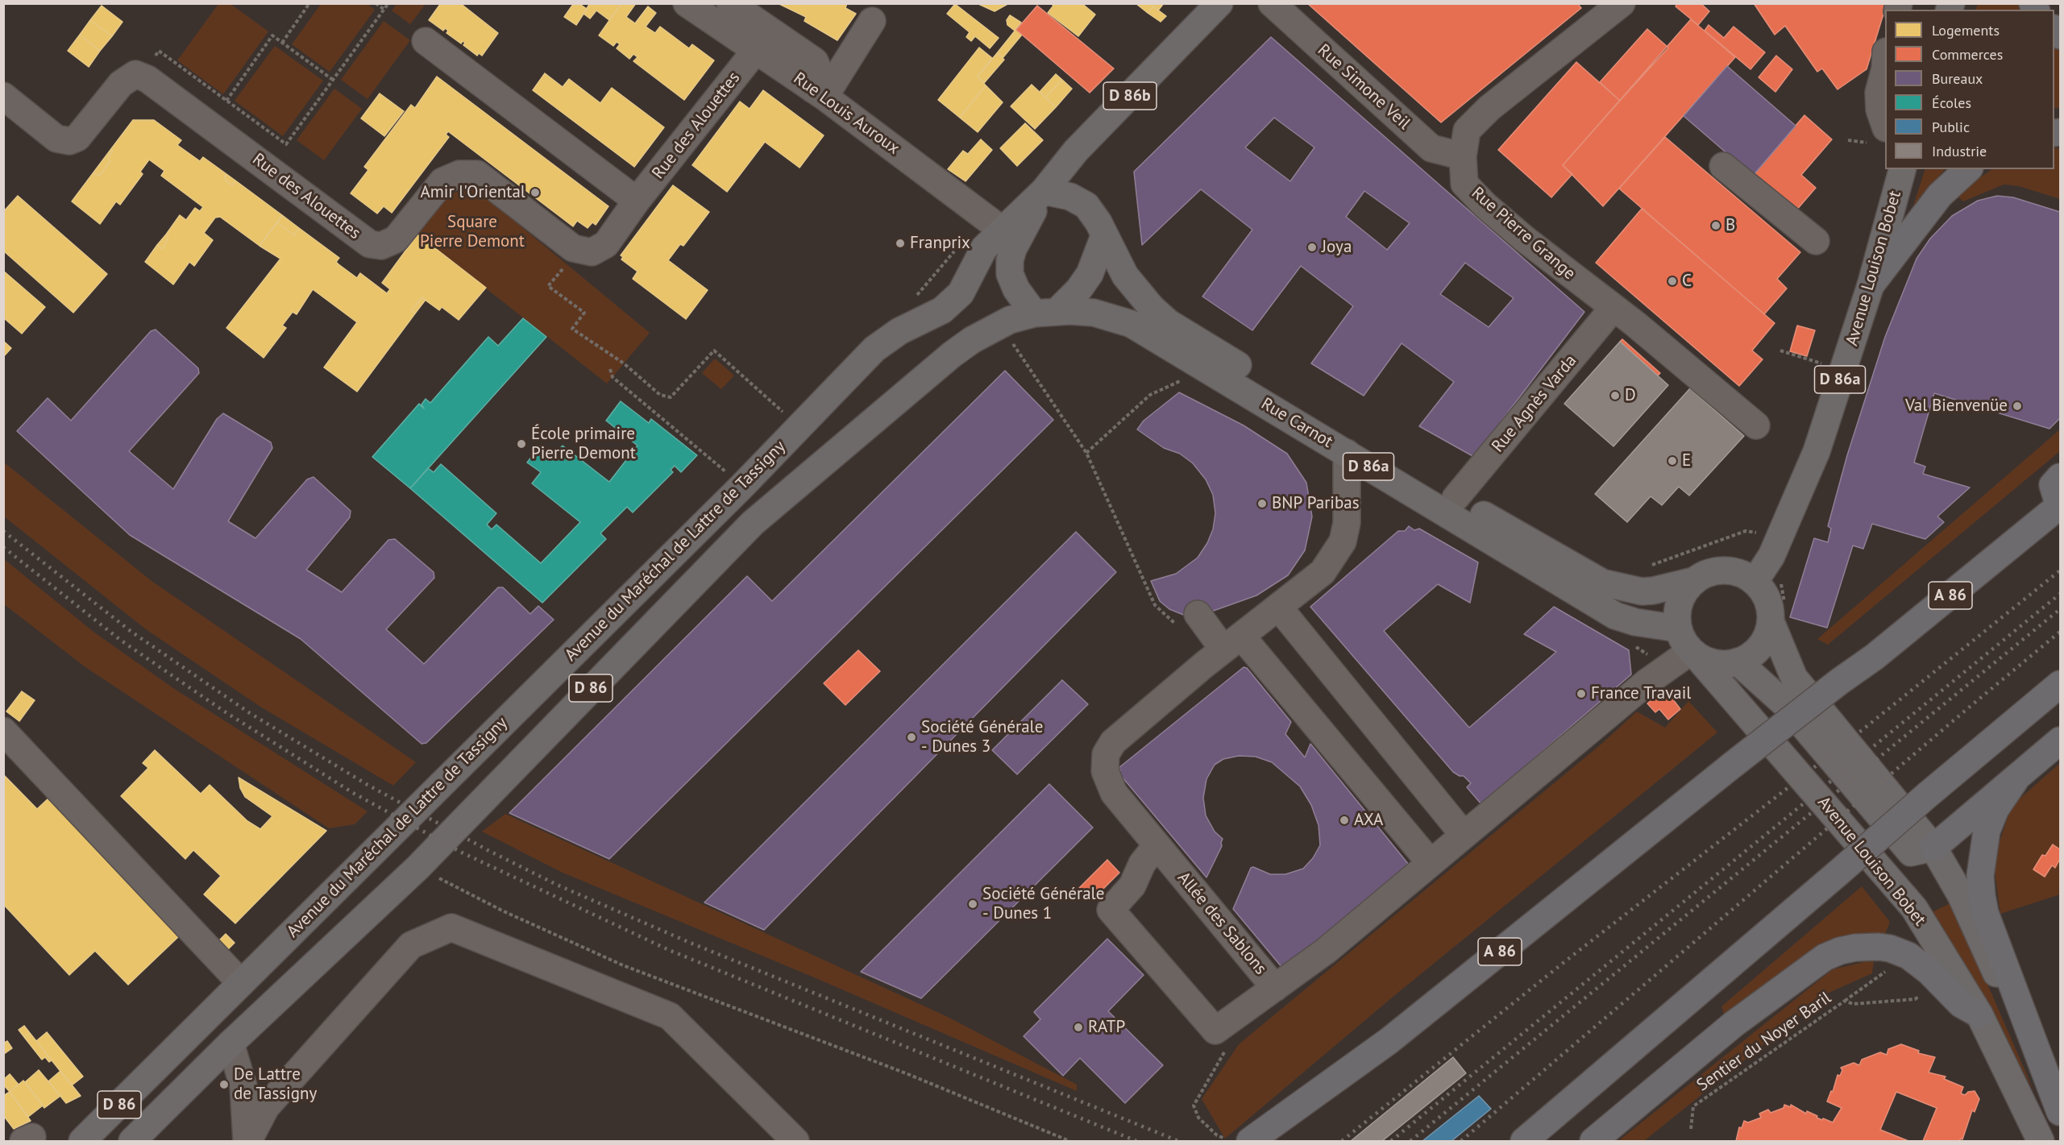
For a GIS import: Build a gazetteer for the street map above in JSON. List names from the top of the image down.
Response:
{
  "streets": {
    "highway": ["A 86"],
    "main road": [
      "D 86b",
      "Avenue Louison Bobet",
      "D 86a",
      "Rue Carnot",
      "Avenue du Maréchal de Lattre de Tassigny",
      "D 86"
    ],
    "street": [
      "Rue Simone Veil",
      "Rue Louis Auroux",
      "Rue des Alouettes",
      "Rue Pierre Grange",
      "Rue Agnès Varda",
      "Allée des Sablons"
    ],
    "path": ["Sentier du Noyer Baril"]
  },
  "crossings": [
    ["Rue Simone Veil", "Rue Pierre Grange"],
    ["Rue Louis Auroux", "Rue des Alouettes"],
    ["Rue Louis Auroux", "Avenue du Maréchal de Lattre de Tassigny"],
    ["Rue Pierre Grange", "Rue Agnès Varda"],
    ["Avenue Louison Bobet", "Rue Carnot"],
    ["Avenue Louison Bobet", "Allée des Sablons"],
    ["Rue Agnès Varda", "Rue Carnot"],
    ["Rue Carnot", "Avenue du Maréchal de Lattre de Tassigny"],
    ["Rue Carnot", "Allée des Sablons"]
  ],
  "parks": ["Square Pierre Demont"],
  "places": [
    "Amir l'Oriental",
    "B",
    "Franprix",
    "Joya",
    "C",
    "D",
    "Val Bienvenüe",
    "École primaire Pierre Demont",
    "E",
    "BNP Paribas",
    "France Travail",
    "Société Générale - Dunes 3",
    "AXA",
    "Société Générale - Dunes 1",
    "RATP",
    "De Lattre de Tassigny"
  ],
  "legend": [
    "Logements",
    "Commerces",
    "Bureaux",
    "Écoles",
    "Public",
    "Industrie"
  ]
}
